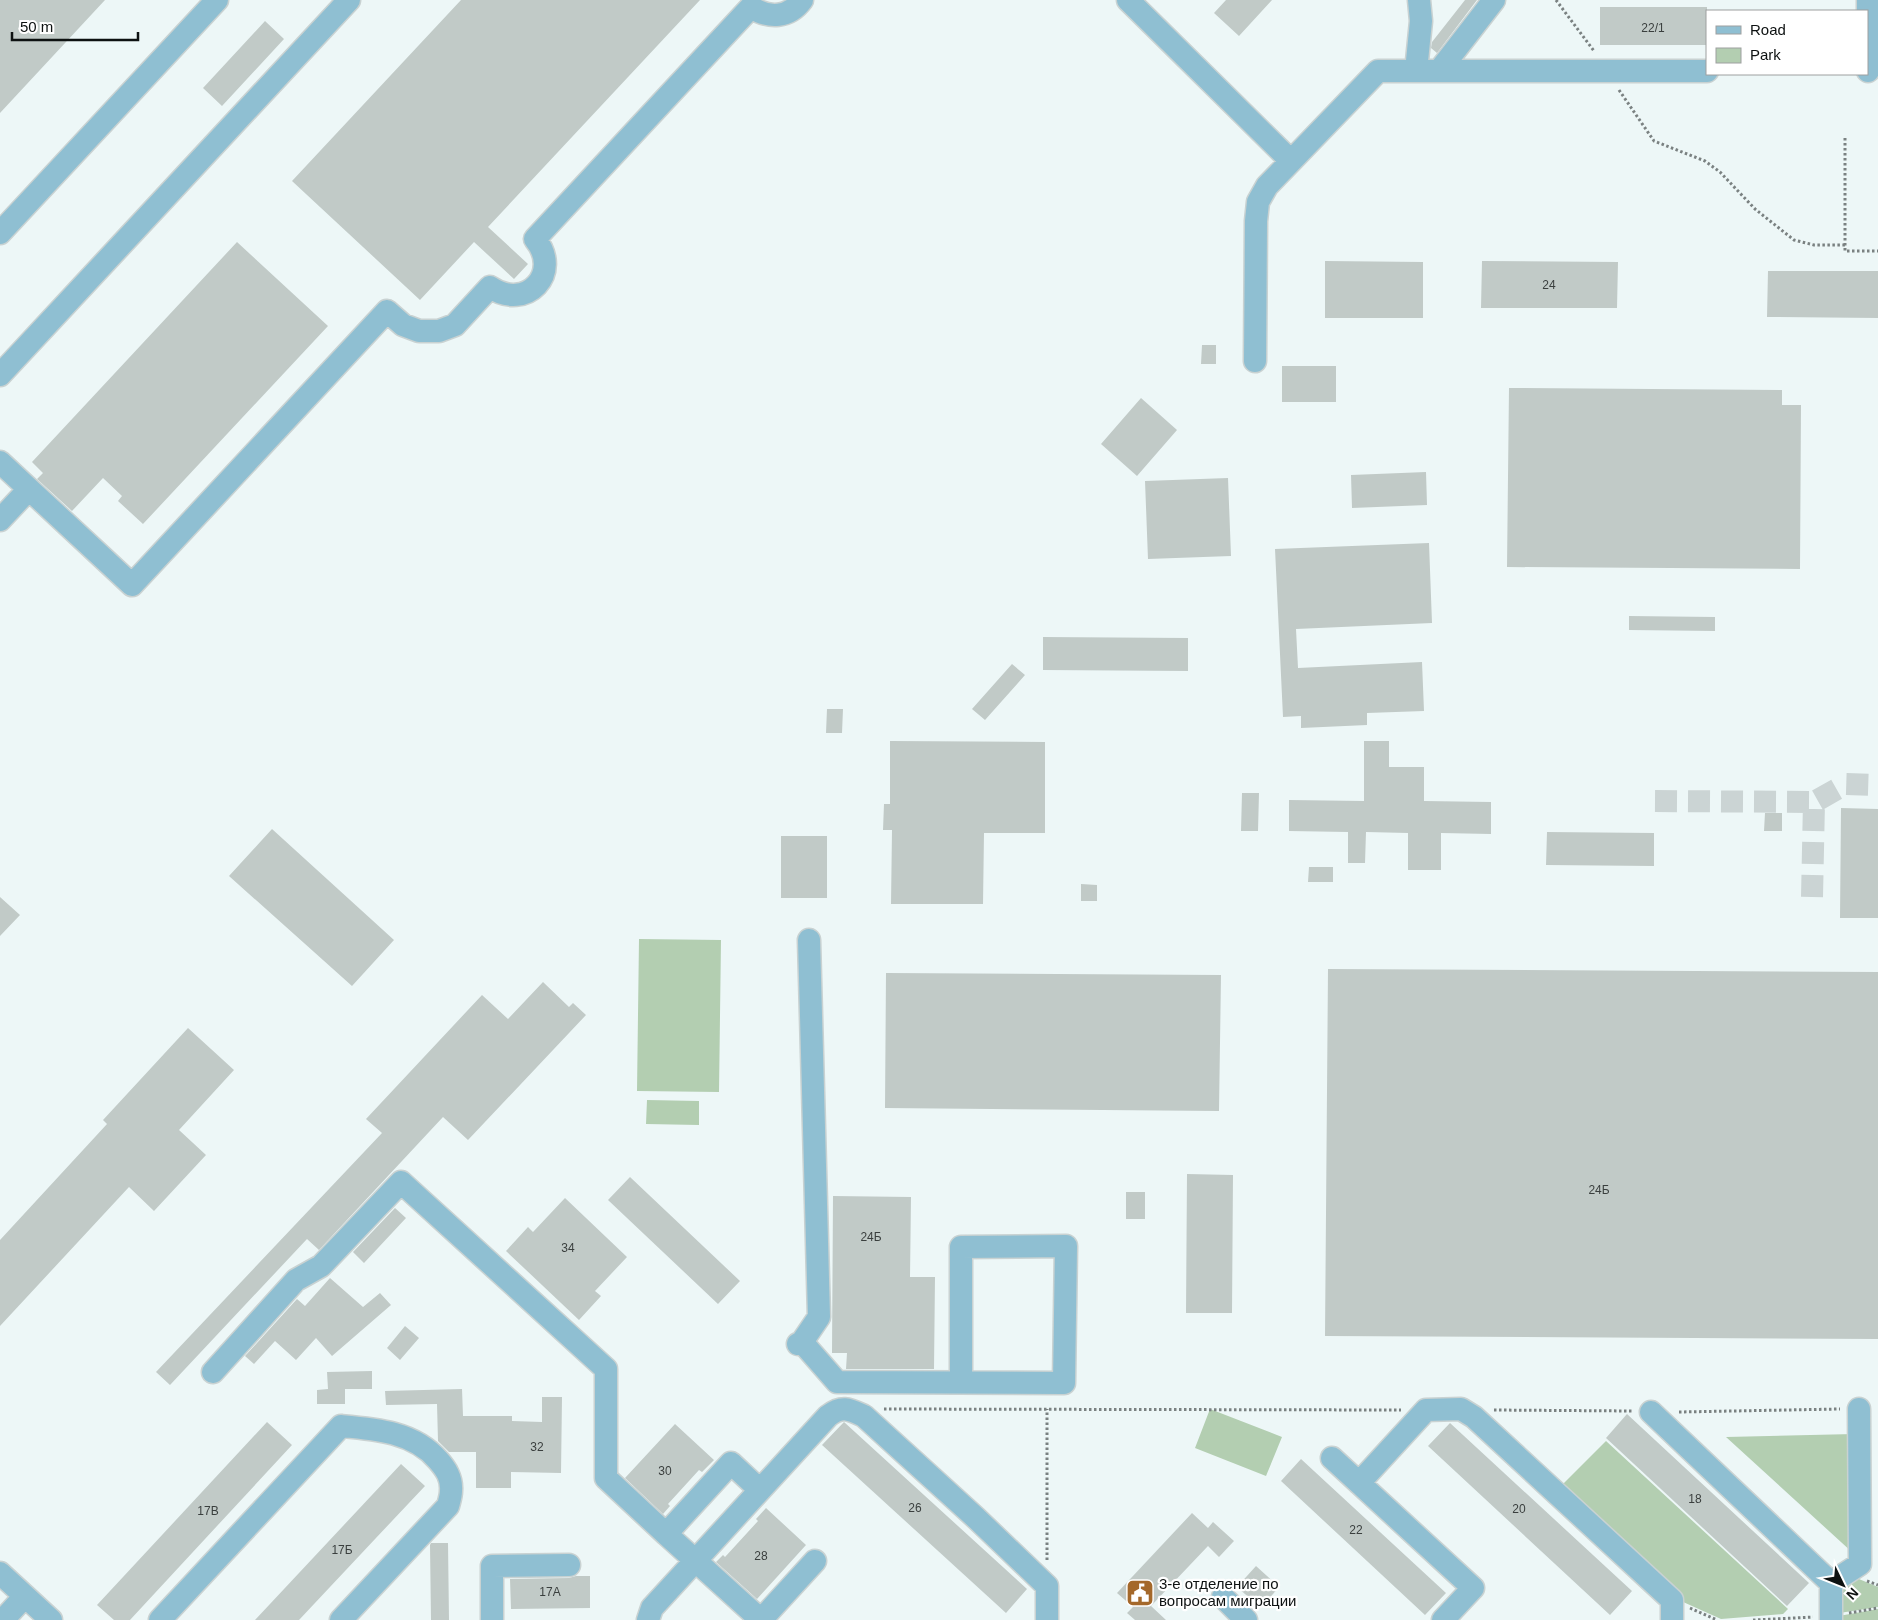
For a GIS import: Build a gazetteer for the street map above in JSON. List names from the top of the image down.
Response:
{
  "places": {
    "public building": ["3-е отделение по вопросам миграции"]
  },
  "house_numbers": [
    "22/1",
    "24",
    "24Б",
    "24Б",
    "34",
    "32",
    "30",
    "18",
    "26",
    "20",
    "17В",
    "22",
    "17Б",
    "28",
    "17А"
  ],
  "legend": ["Road", "Park"],
  "scale_bar": "50 m",
  "north": "bottom right"
}
